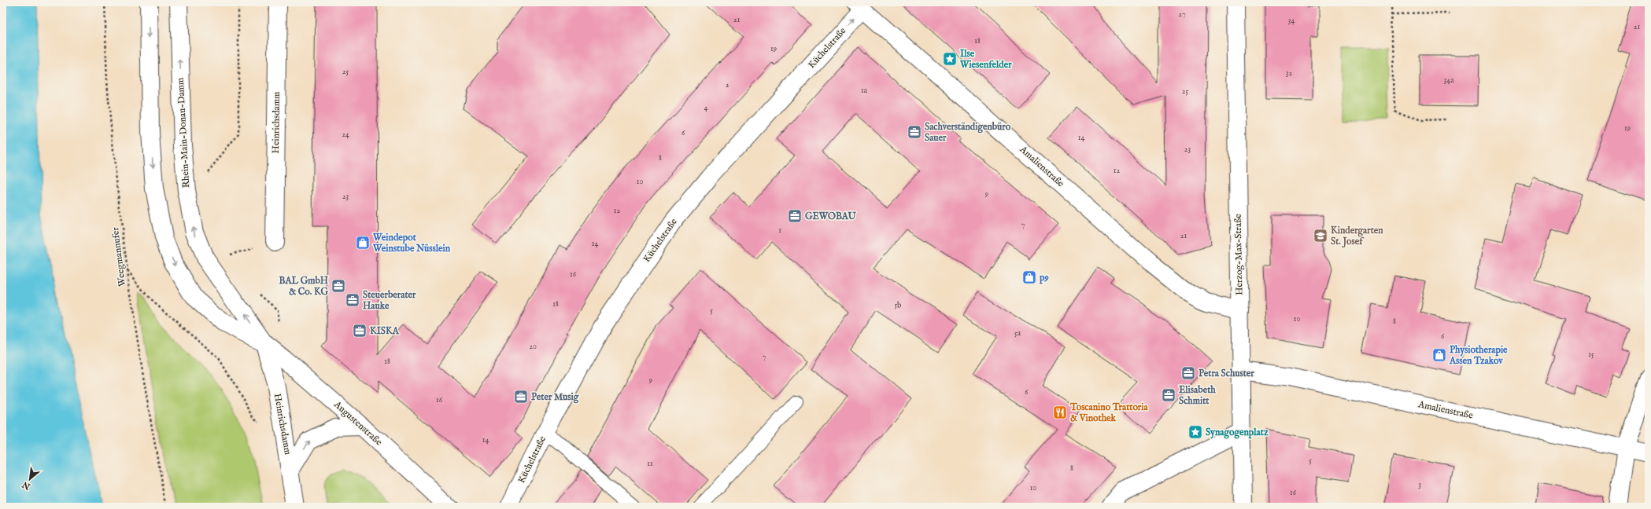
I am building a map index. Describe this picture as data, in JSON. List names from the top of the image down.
{
  "streets": {
    "street": [
      "Küchelstraße",
      "Heinrichsdamm",
      "Rhein-Main-Donau-Damm",
      "Amalienstraße",
      "Herzog-Max-Straße",
      "Augustenstraße"
    ],
    "path": ["Weegmannufer"]
  },
  "crossings": [
    ["Küchelstraße", "Amalienstraße"],
    ["Heinrichsdamm", "Rhein-Main-Donau-Damm"],
    ["Heinrichsdamm", "Augustenstraße"],
    ["Rhein-Main-Donau-Damm", "Augustenstraße"],
    ["Amalienstraße", "Herzog-Max-Straße"]
  ],
  "one_way": ["Küchelstraße"],
  "places": {
    "place": ["Ilse Wiesenfelder", "Synagogenplatz"],
    "office": [
      "Sachverständigenbüro Sauer",
      "GEWOBAU",
      "BAL GmbH & Co. KG",
      "Steuerberater Hauke",
      "KISKA",
      "Petra Schuster",
      "Elisabeth Schmitt",
      "Peter Musig"
    ],
    "school or university": ["Kindergarten St. Josef"],
    "shop": ["Weindepot Weinstube Nüsslein", "p9", "Physiotherapie Assen Tzakov"],
    "restaurant": ["Toscanino Trattoria & Vinothek"]
  },
  "house_numbers": [
    "27",
    "21",
    "34",
    "21",
    "18",
    "19",
    "25",
    "32",
    "34a",
    "2",
    "1a",
    "25",
    "4",
    "19",
    "6",
    "24",
    "14",
    "23",
    "8",
    "12",
    "10",
    "9",
    "23",
    "12",
    "7",
    "1",
    "21",
    "14",
    "16",
    "18",
    "5b",
    "5",
    "10",
    "8",
    "5a",
    "6",
    "20",
    "15",
    "7",
    "18",
    "9",
    "6",
    "16",
    "14",
    "5",
    "11",
    "8",
    "3",
    "10",
    "16"
  ],
  "north": "bottom left"
}
